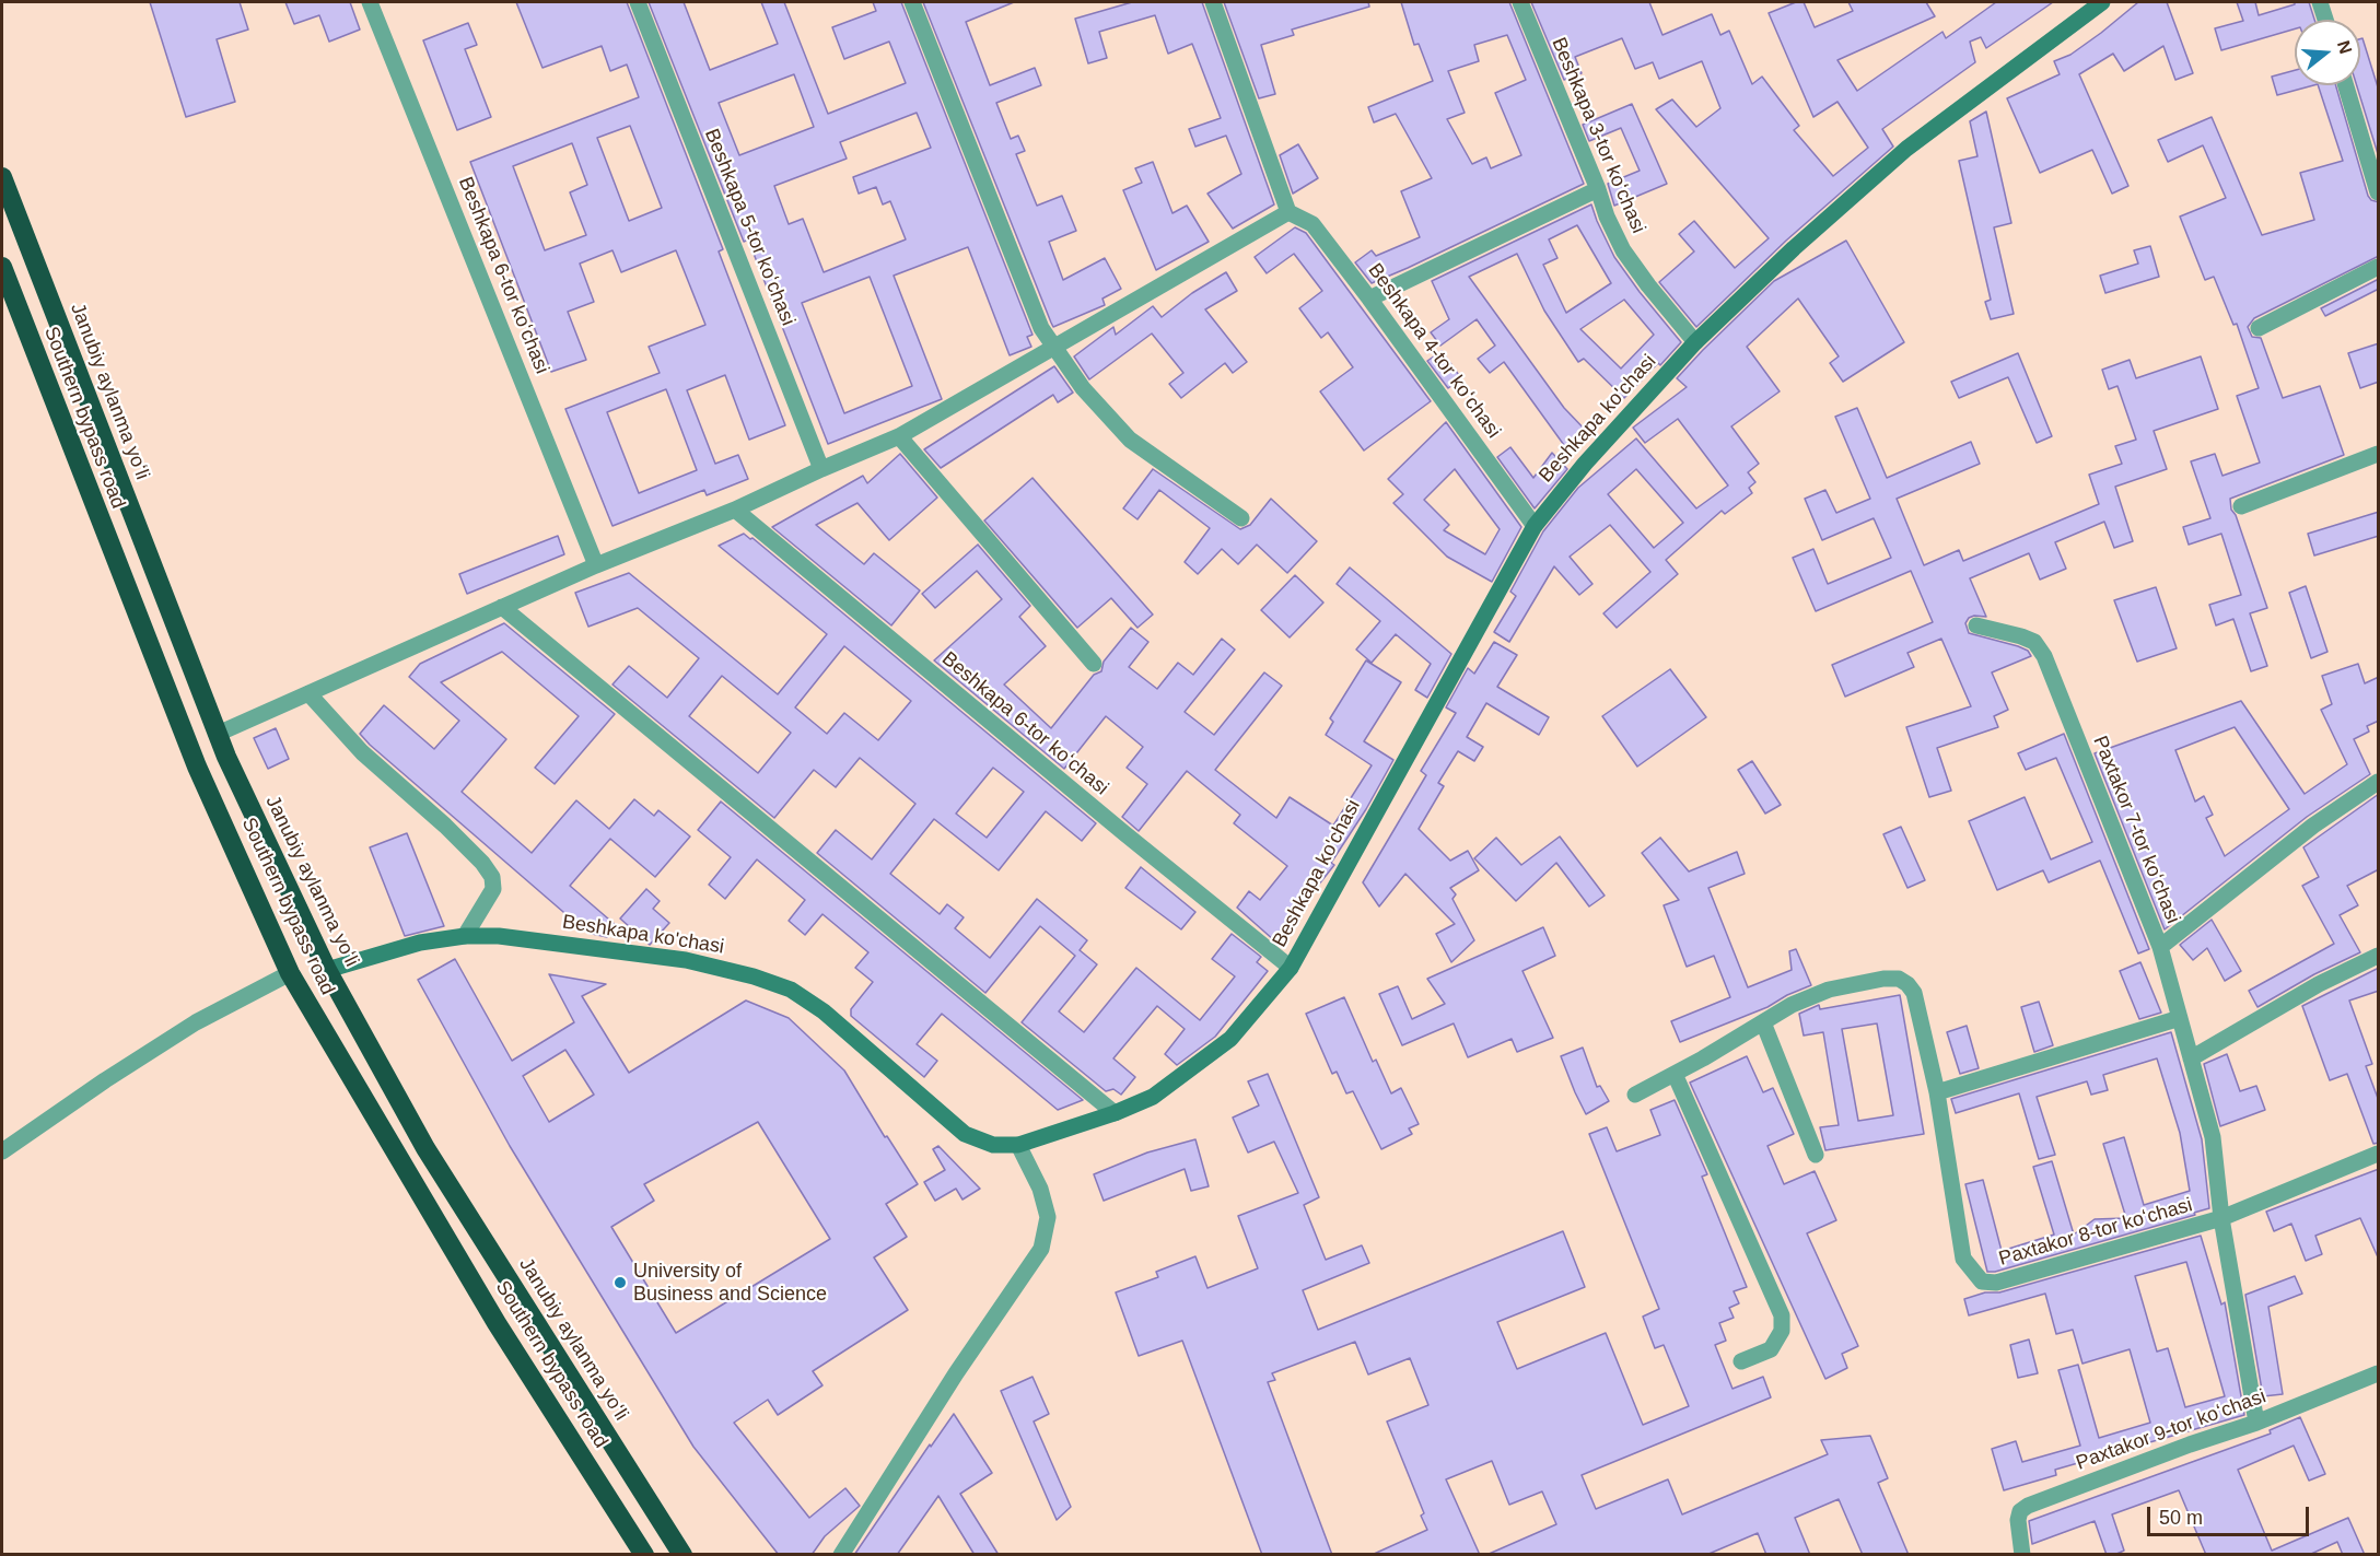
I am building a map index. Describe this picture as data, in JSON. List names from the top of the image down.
{
  "streets": {
    "highway": ["Janubiy aylanma yoʻli", "Southern bypass road"],
    "street": [
      "Beshkapa 3-tor koʻchasi",
      "Beshkapa 5-tor koʻchasi",
      "Beshkapa 6-tor koʻchasi",
      "Beshkapa 4-tor koʻchasi",
      "Beshkapa ko'chasi",
      "Paxtakor 7-tor koʻchasi",
      "Paxtakor 8-tor koʻchasi",
      "Paxtakor 9-tor koʻchasi"
    ]
  },
  "crossings": [
    ["Beshkapa 3-tor koʻchasi", "Beshkapa ko'chasi"],
    ["Beshkapa 6-tor koʻchasi", "Beshkapa ko'chasi"],
    ["Beshkapa 4-tor koʻchasi", "Beshkapa ko'chasi"],
    ["Janubiy aylanma yoʻli", "Beshkapa ko'chasi"],
    ["Paxtakor 7-tor koʻchasi", "Paxtakor 8-tor koʻchasi"]
  ],
  "places": ["University of Business and Science"],
  "scale_bar": "50 m",
  "north": "right"
}
